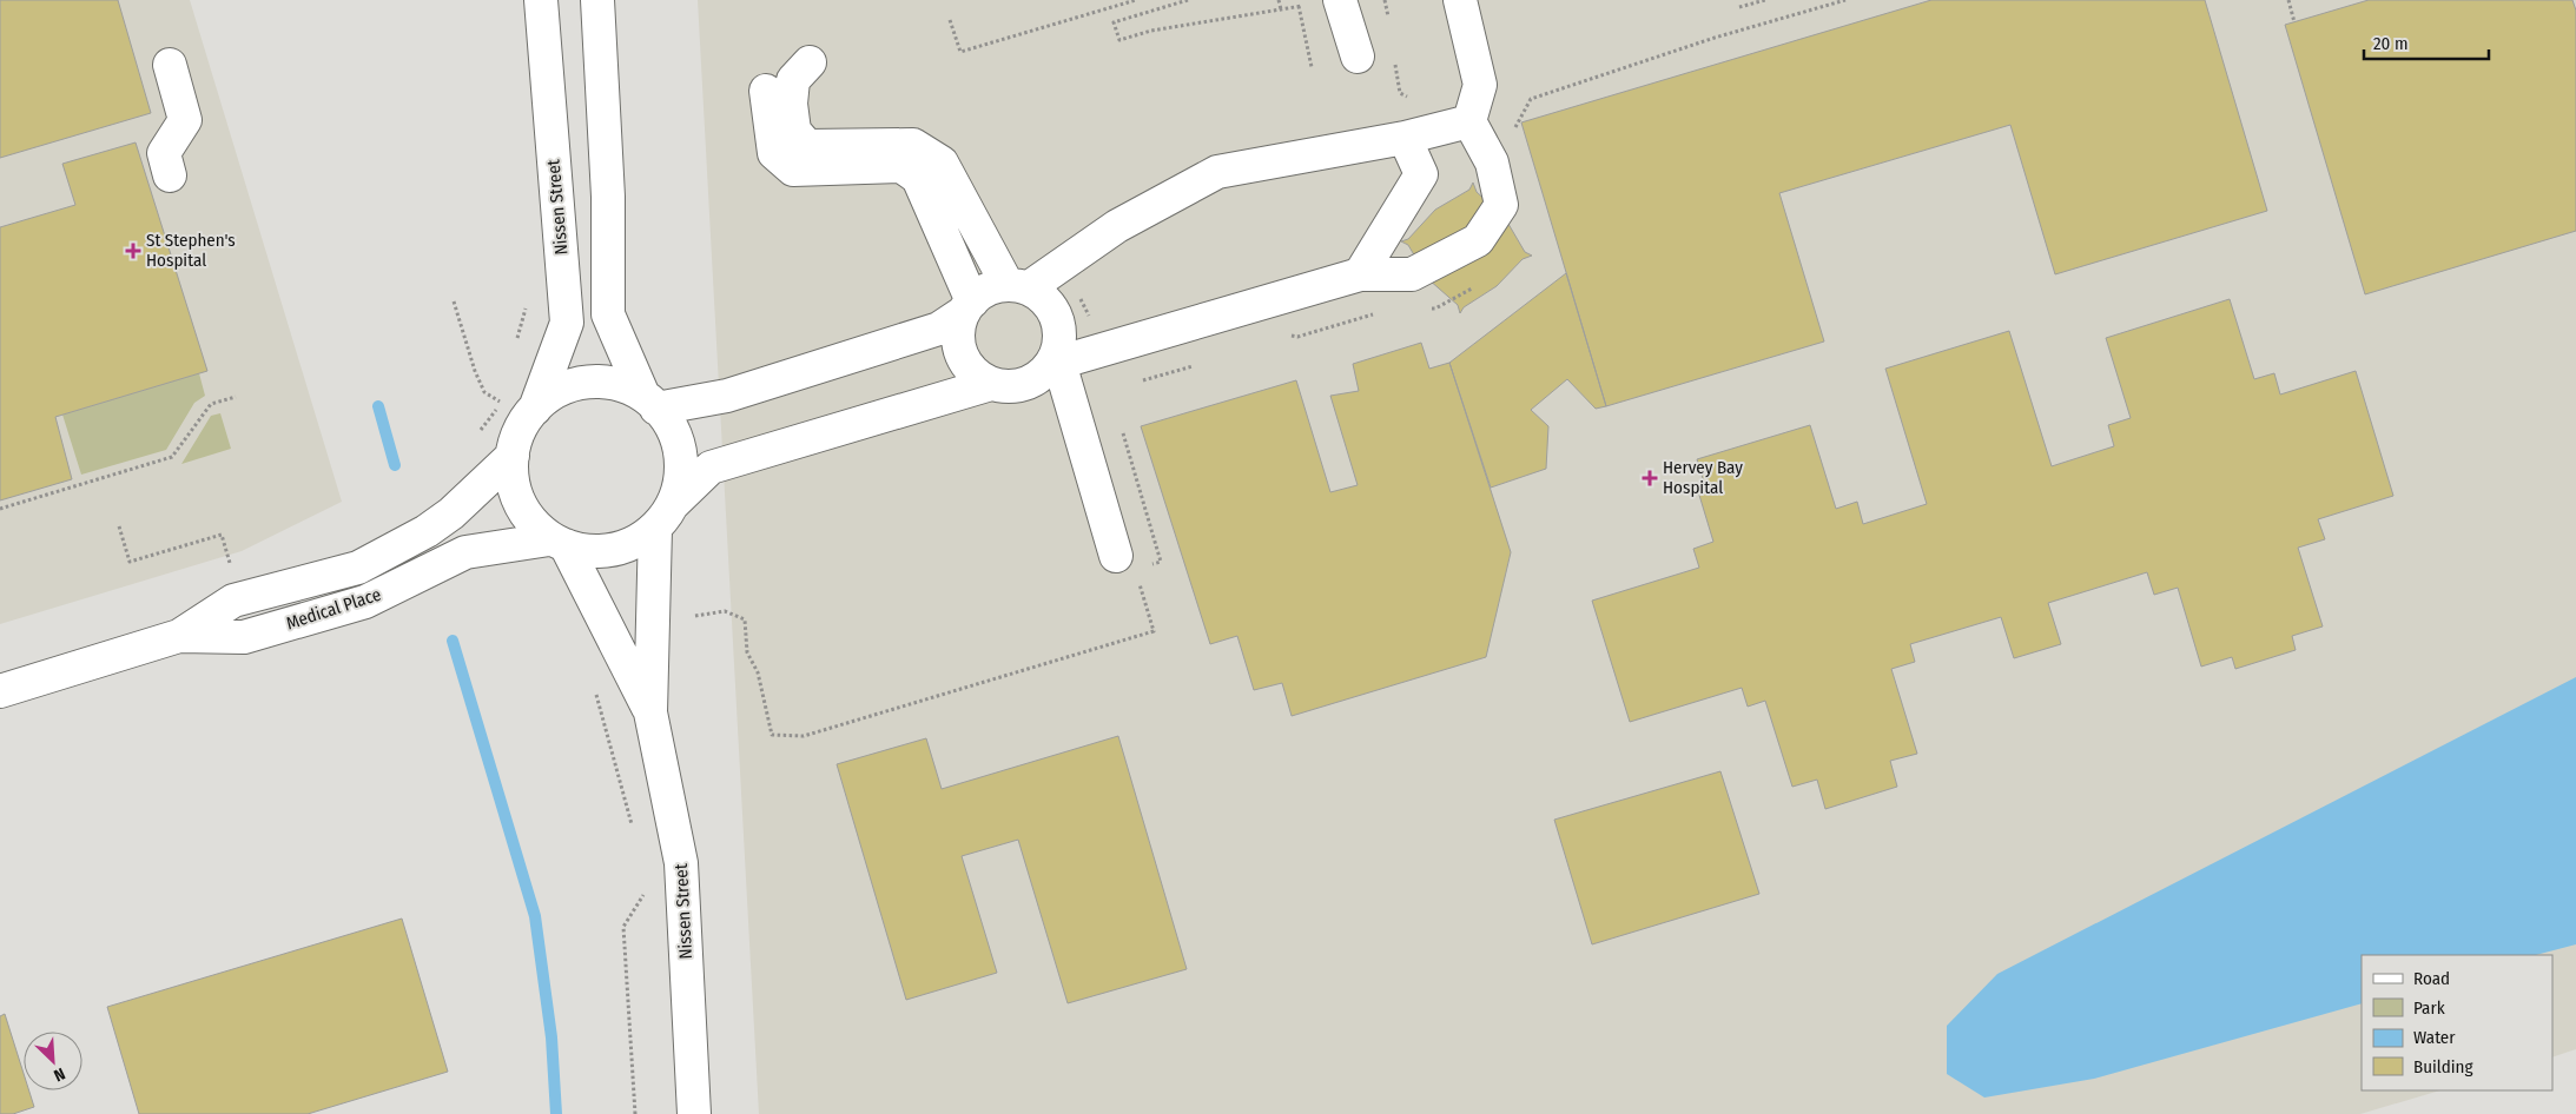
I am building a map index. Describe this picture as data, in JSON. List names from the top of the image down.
{
  "streets": {
    "street": ["Nissen Street", "Medical Place"]
  },
  "crossings": [
    ["Nissen Street", "Medical Place"]
  ],
  "places": {
    "health": ["St Stephen's Hospital", "Hervey Bay Hospital"]
  },
  "legend": [
    "Road",
    "Park",
    "Water",
    "Building"
  ],
  "scale_bar": "20 m",
  "north": "bottom right"
}
